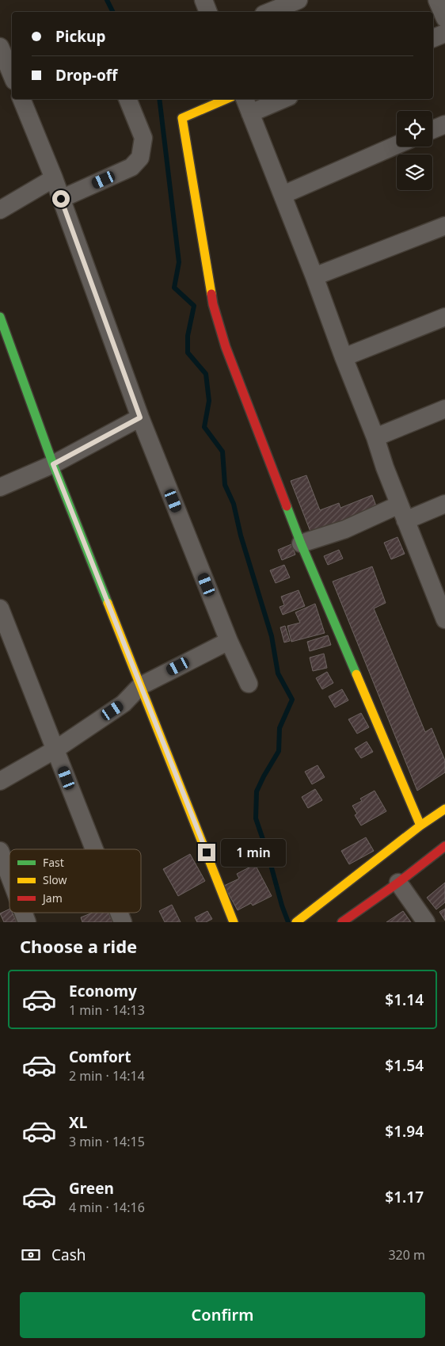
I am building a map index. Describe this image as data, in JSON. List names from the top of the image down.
{
  "legend": ["Fast", "Slow", "Jam"],
  "page": {
    "banner": ["Pickup", "Drop-off"],
    "bubble": "1 min",
    "heading": "Choose a ride",
    "list": [
      {
        "name": "Economy",
        "note": "1 min · 14:13",
        "value": "$1.14"
      },
      {
        "name": "Comfort",
        "note": "2 min · 14:14",
        "value": "$1.54"
      },
      {
        "name": "XL",
        "note": "3 min · 14:15",
        "value": "$1.94"
      },
      {
        "name": "Green",
        "note": "4 min · 14:16",
        "value": "$1.17"
      }
    ],
    "pay": ["Cash", "320 m"],
    "buttons": "Confirm"
  }
}
